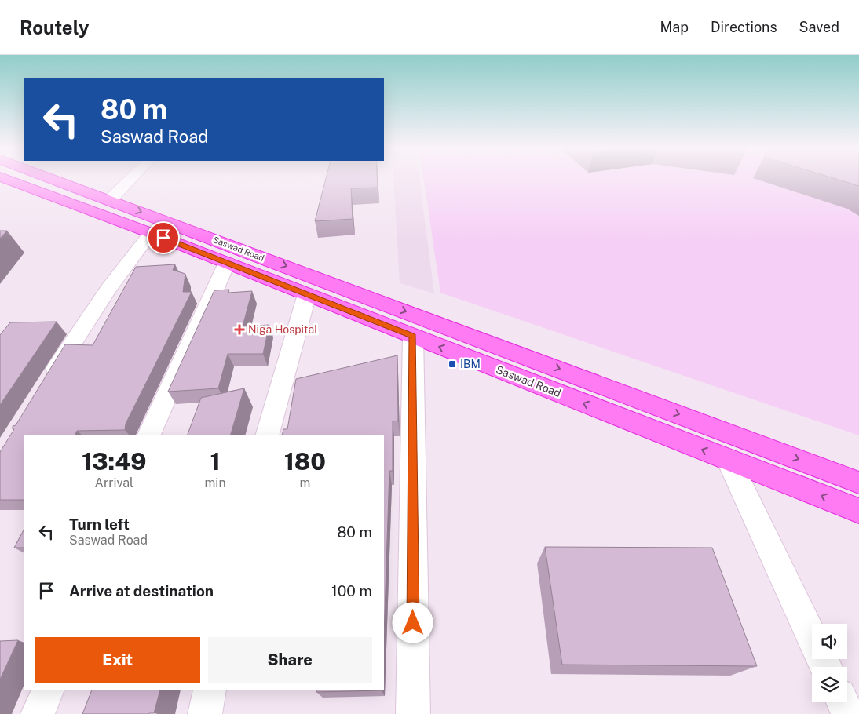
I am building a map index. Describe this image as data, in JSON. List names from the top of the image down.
{
  "streets": {
    "highway": ["Saswad Road"]
  },
  "places": {
    "health": ["Niga Hospital"],
    "transit": ["IBM"]
  },
  "page": {
    "header": "Routely",
    "nav": ["Map", "Directions", "Saved"],
    "turn": ["80 m", "Saswad Road"],
    "eta": [
      "13:49",
      "Arrival",
      "1",
      "min",
      "180",
      "m"
    ],
    "list": [
      {
        "name": "Turn left",
        "note": "Saswad Road",
        "value": "80 m"
      },
      {
        "name": "Arrive at destination",
        "value": "100 m"
      }
    ],
    "buttons": ["Exit", "Share"]
  }
}
